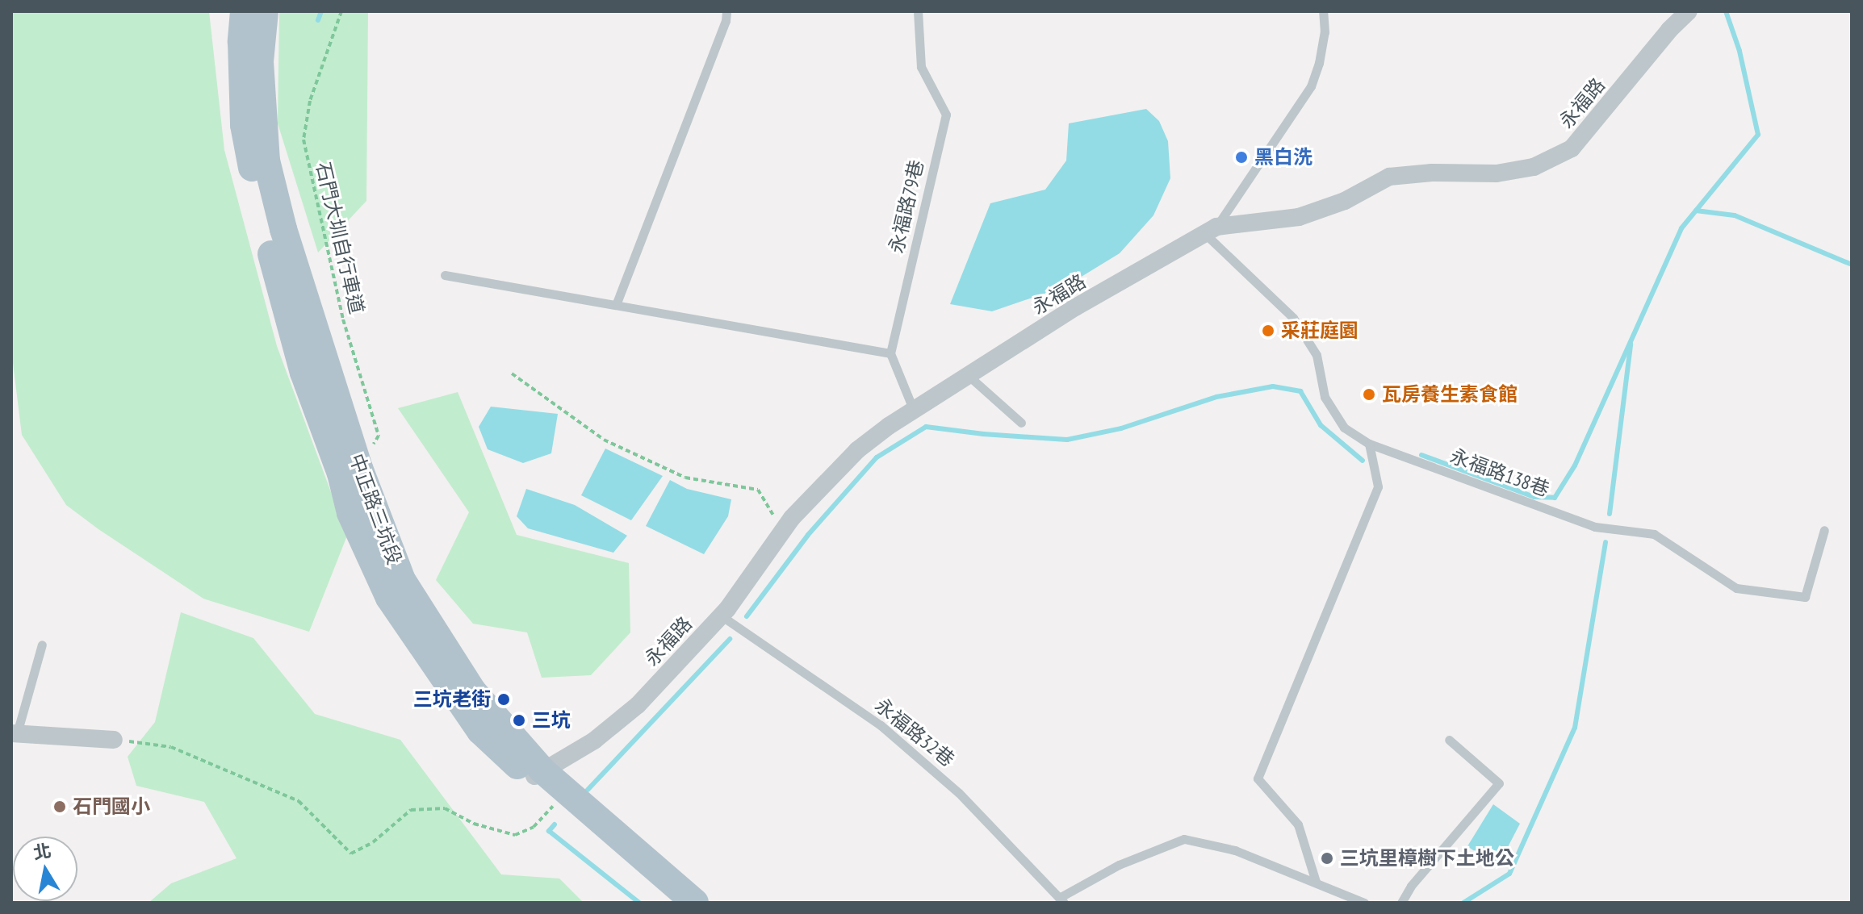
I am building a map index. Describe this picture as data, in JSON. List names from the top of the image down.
{
  "streets": {
    "main road": ["中正路三坑段"],
    "street": ["永福路"],
    "lane": ["永福路79巷", "永福路138巷", "永福路32巷"],
    "path": ["石門大圳自行車道"]
  },
  "crossings": [
    ["永福路", "永福路138巷"],
    ["永福路", "中正路三坑段"],
    ["永福路", "永福路32巷"],
    ["石門大圳自行車道", "中正路三坑段"]
  ],
  "places": [
    "黑白洗",
    "采莊庭園",
    "瓦房養生素食館",
    "三坑老街",
    "三坑",
    "石門國小",
    "三坑里樟樹下土地公"
  ],
  "north": "top"
}
